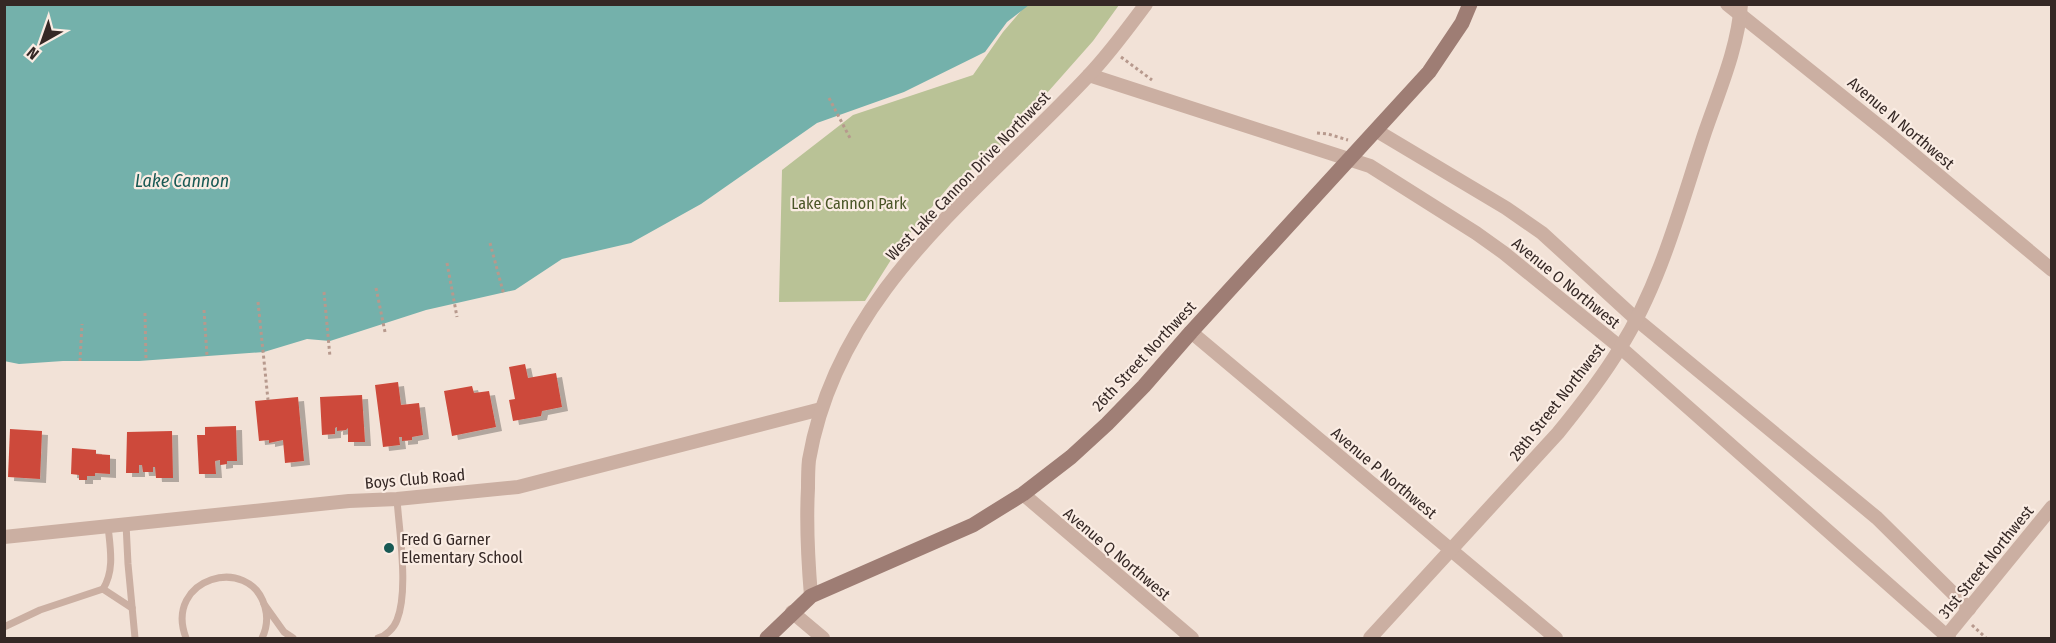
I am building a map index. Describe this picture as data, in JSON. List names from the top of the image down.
{
  "streets": {
    "street": [
      "Avenue N Northwest",
      "West Lake Cannon Drive Northwest",
      "Avenue O Northwest",
      "26th Street Northwest",
      "28th Street Northwest",
      "Avenue P Northwest",
      "Boys Club Road",
      "Avenue Q Northwest",
      "31st Street Northwest"
    ]
  },
  "crossings": [
    ["Avenue N Northwest", "28th Street Northwest"],
    ["West Lake Cannon Drive Northwest", "Avenue O Northwest"],
    ["West Lake Cannon Drive Northwest", "26th Street Northwest"],
    ["West Lake Cannon Drive Northwest", "Boys Club Road"],
    ["Avenue O Northwest", "26th Street Northwest"],
    ["Avenue O Northwest", "28th Street Northwest"],
    ["Avenue O Northwest", "31st Street Northwest"],
    ["26th Street Northwest", "Avenue P Northwest"],
    ["26th Street Northwest", "Avenue Q Northwest"],
    ["28th Street Northwest", "Avenue P Northwest"]
  ],
  "water": ["Lake Cannon"],
  "parks": ["Lake Cannon Park"],
  "places": ["Fred G Garner Elementary School"],
  "north": "bottom left"
}
